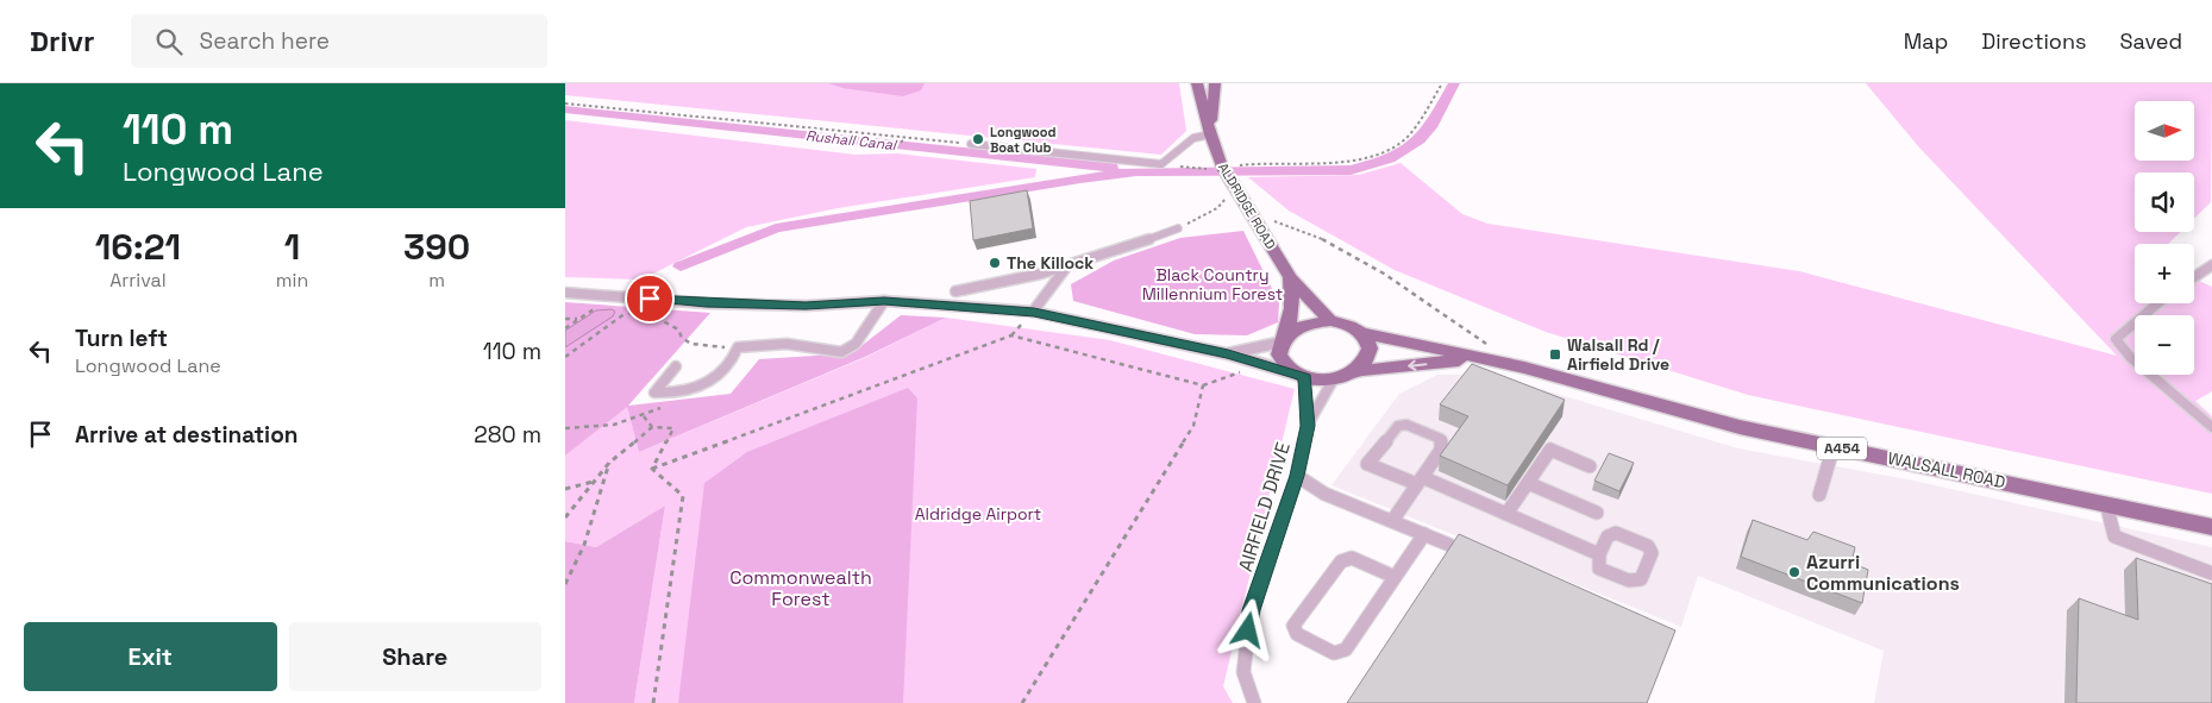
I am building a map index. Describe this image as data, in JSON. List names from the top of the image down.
{
  "streets": {
    "main road": ["ALDRIDGE ROAD", "A454", "WALSALL ROAD"],
    "lane": ["AIRFIELD DRIVE"]
  },
  "crossings": [
    ["ALDRIDGE ROAD", "WALSALL ROAD"],
    ["ALDRIDGE ROAD", "AIRFIELD DRIVE"],
    ["WALSALL ROAD", "AIRFIELD DRIVE"]
  ],
  "water": ["Rushall Canal"],
  "parks": ["Black Country Millennium Forest", "Aldridge Airport", "Commonwealth Forest"],
  "places": {
    "other": ["Longwood Boat Club", "The Killock", "Azurri Communications"],
    "transit": ["Walsall Rd / Airfield Drive"]
  },
  "north": "right",
  "page": {
    "header": "Drivr",
    "search": "Search here",
    "nav": ["Map", "Directions", "Saved"],
    "turn": ["110 m", "Longwood Lane"],
    "map_buttons": ["+", "−"],
    "eta": [
      "16:21",
      "Arrival",
      "1",
      "min",
      "390",
      "m"
    ],
    "list": [
      {
        "name": "Turn left",
        "note": "Longwood Lane",
        "value": "110 m"
      },
      {
        "name": "Arrive at destination",
        "value": "280 m"
      }
    ],
    "buttons": ["Exit", "Share"]
  }
}
